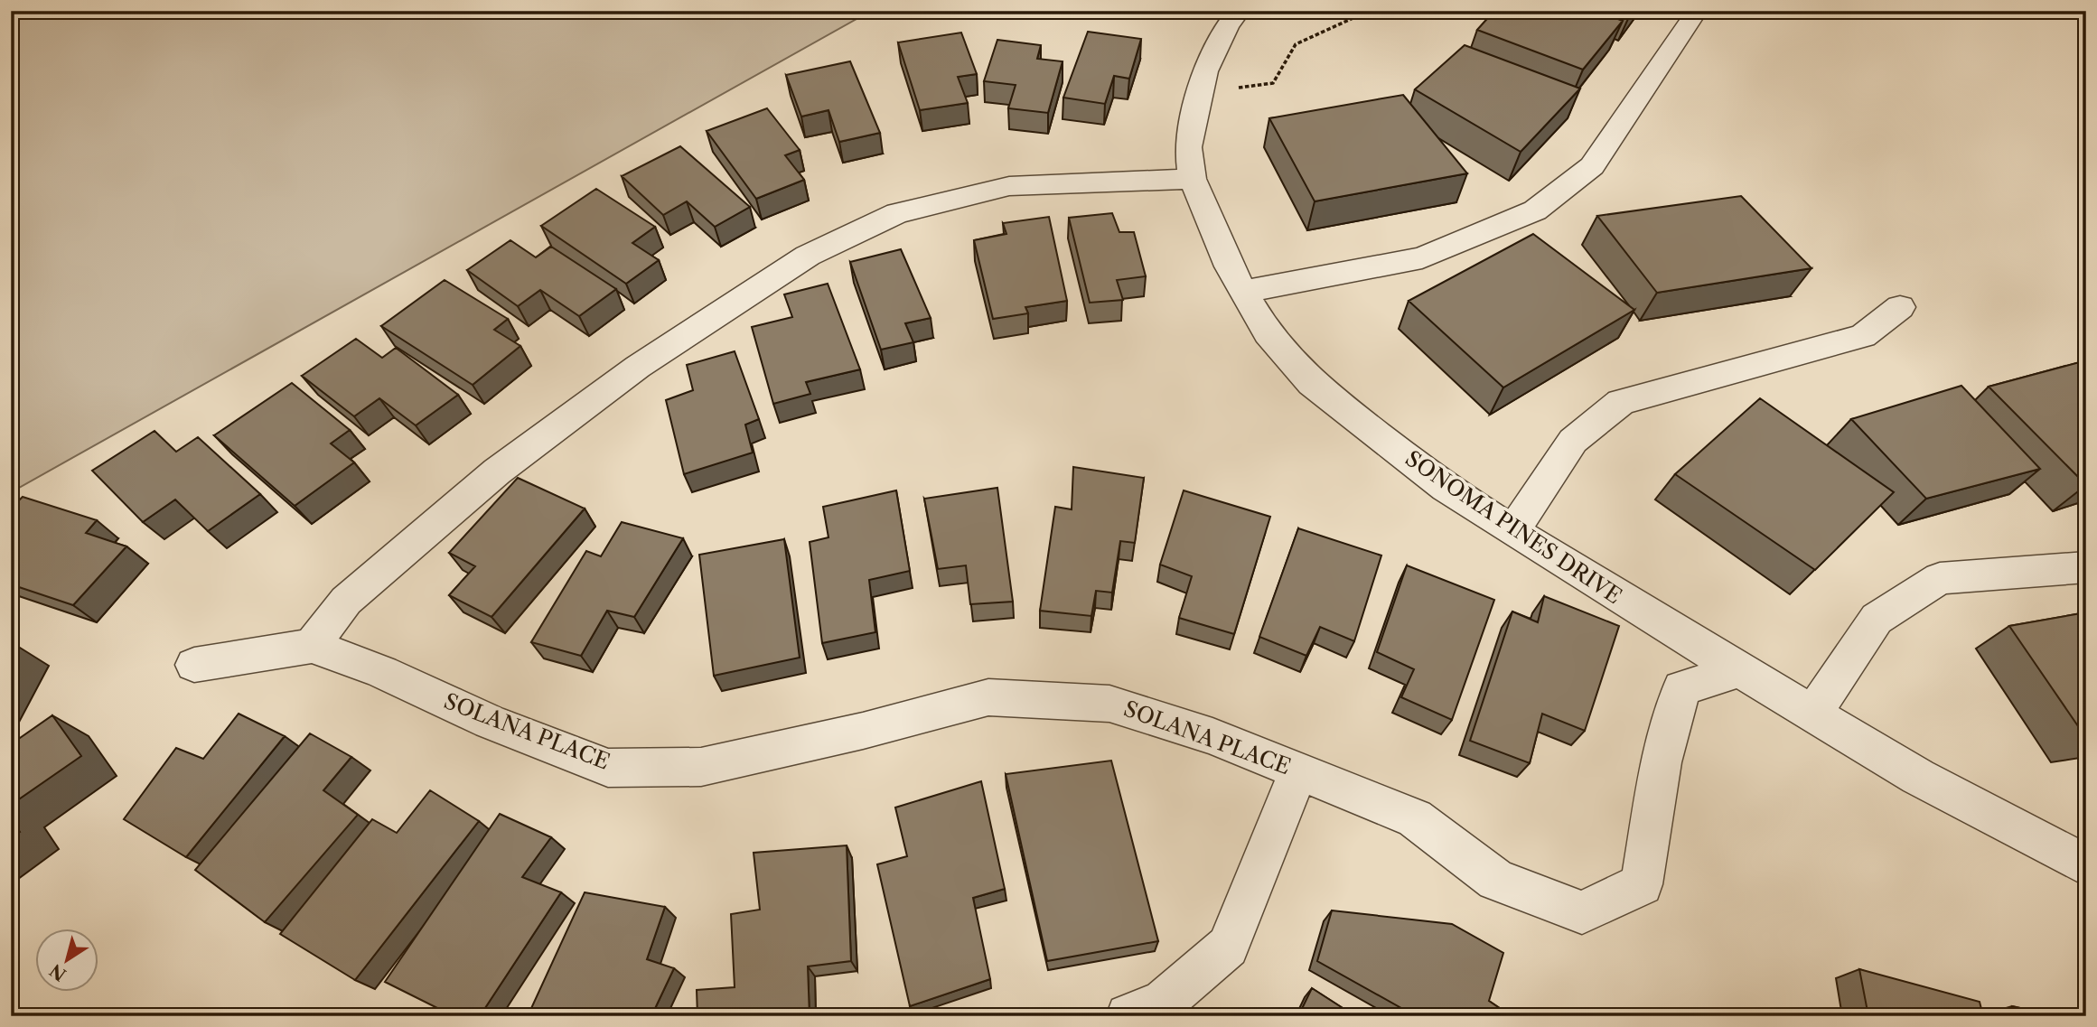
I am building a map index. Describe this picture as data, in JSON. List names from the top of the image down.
{
  "streets": {
    "street": ["SONOMA PINES DRIVE", "SOLANA PLACE"]
  },
  "crossings": [
    ["SONOMA PINES DRIVE", "SOLANA PLACE"]
  ],
  "north": "bottom left"
}
